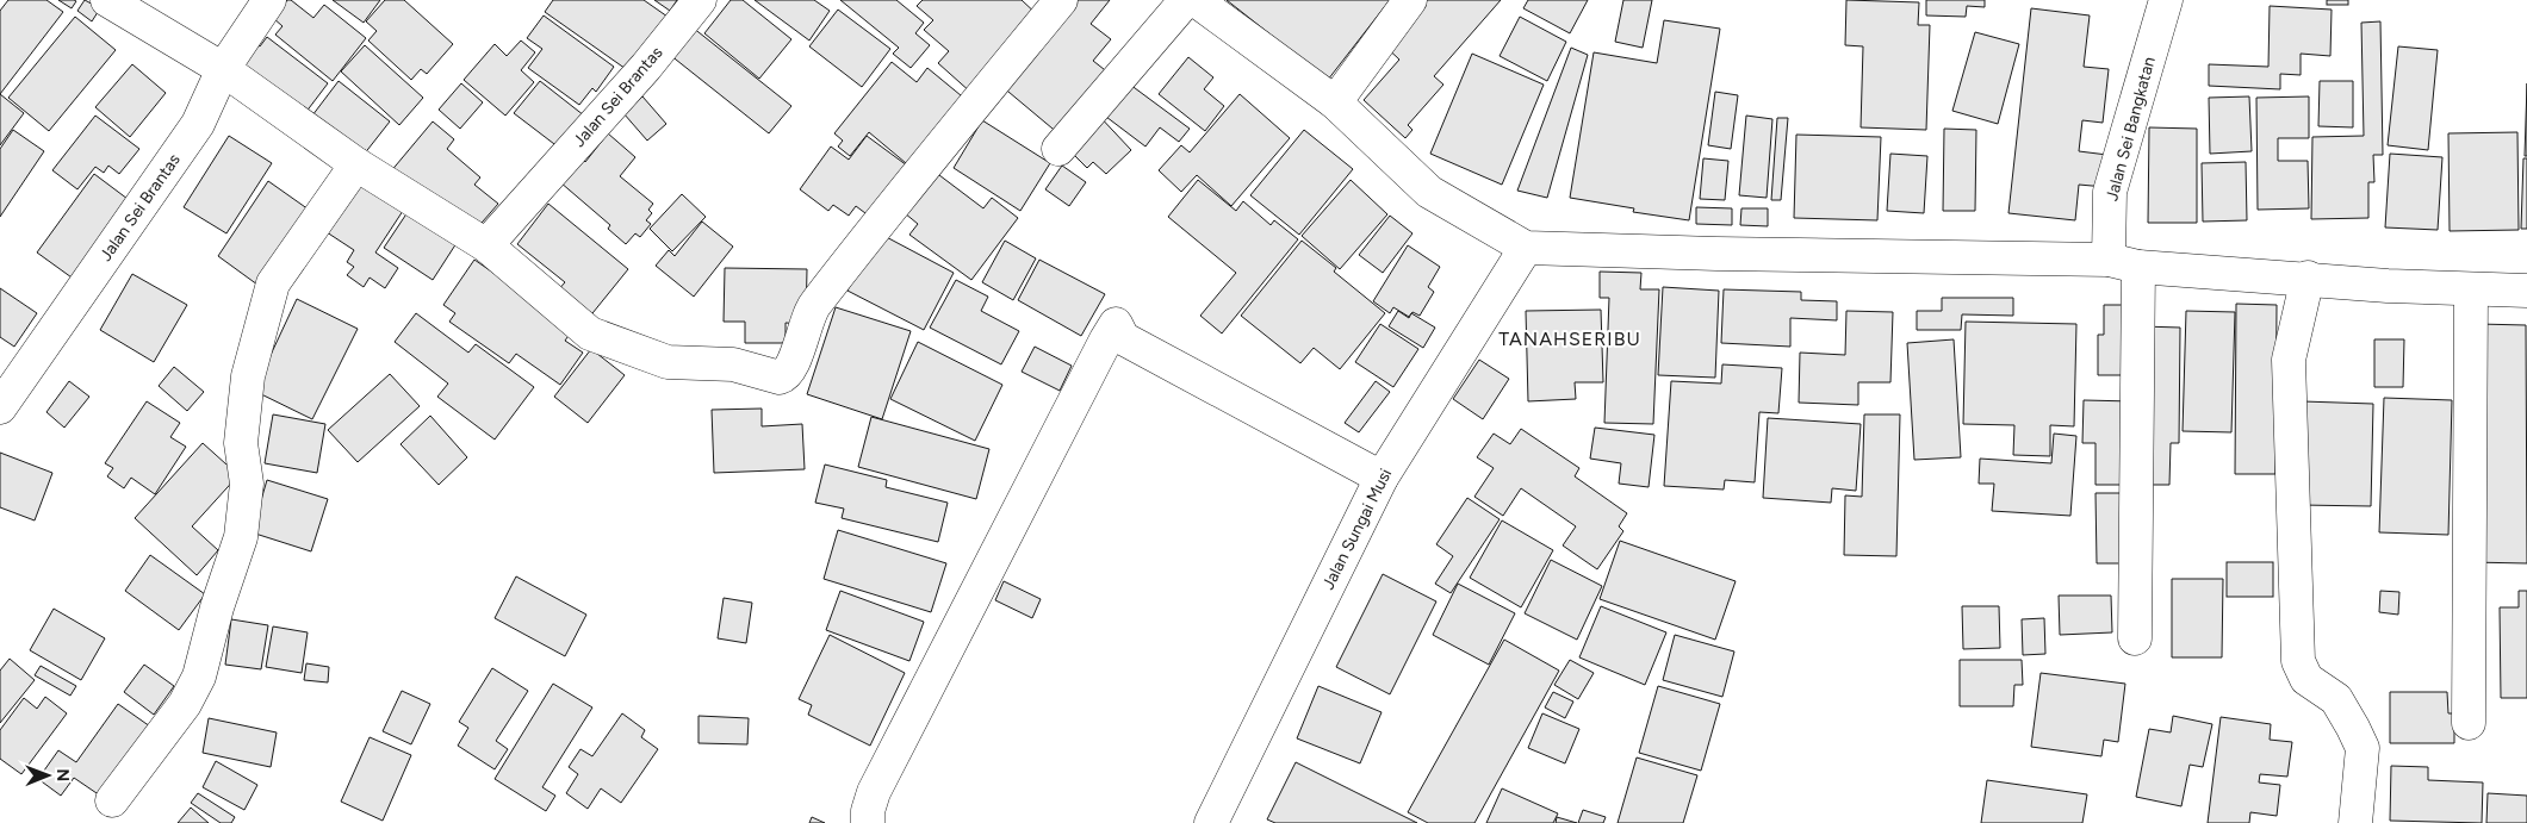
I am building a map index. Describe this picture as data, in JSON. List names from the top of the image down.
{
  "streets": {
    "street": ["Jalan Sei Brantas", "Jalan Sei Bangkatan", "Jalan Sungai Musi"]
  },
  "districts": ["TANAHSERIBU"],
  "north": "right"
}
